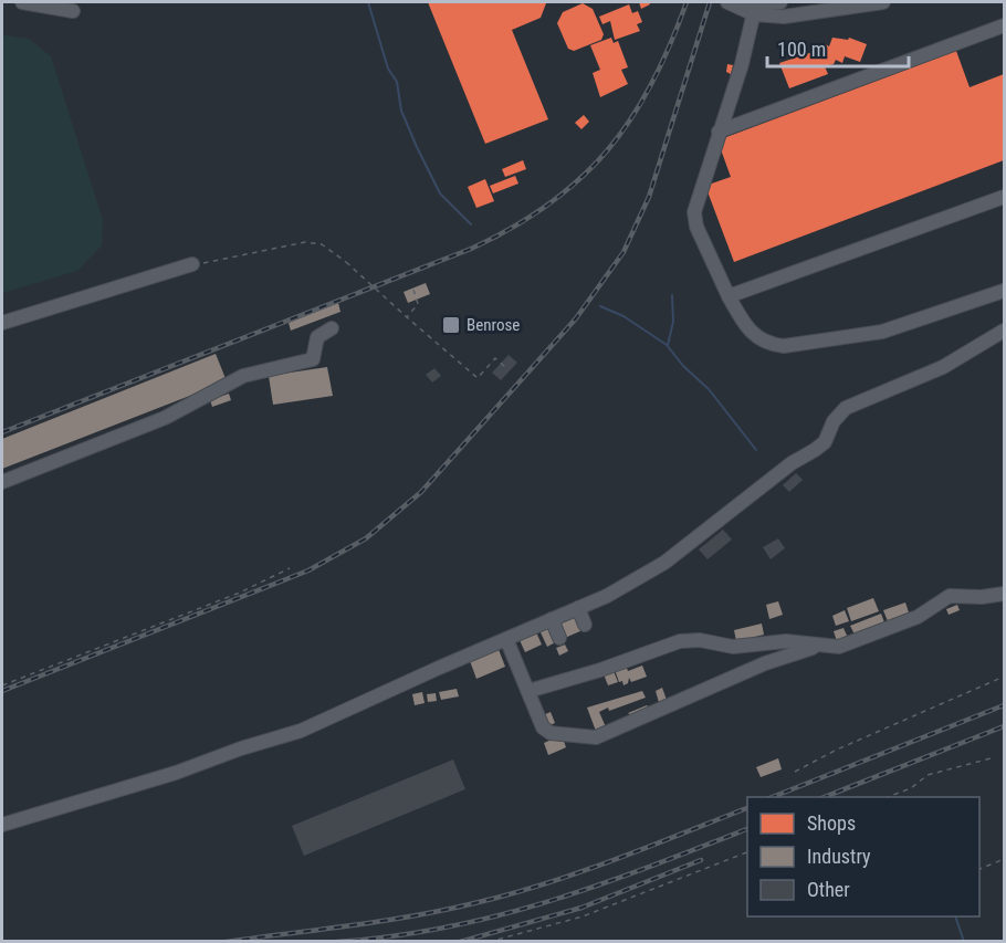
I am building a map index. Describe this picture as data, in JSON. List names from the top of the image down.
{
  "places": {
    "transit": ["Benrose"]
  },
  "legend": ["Shops", "Industry", "Other"],
  "scale_bar": "100 m"
}
